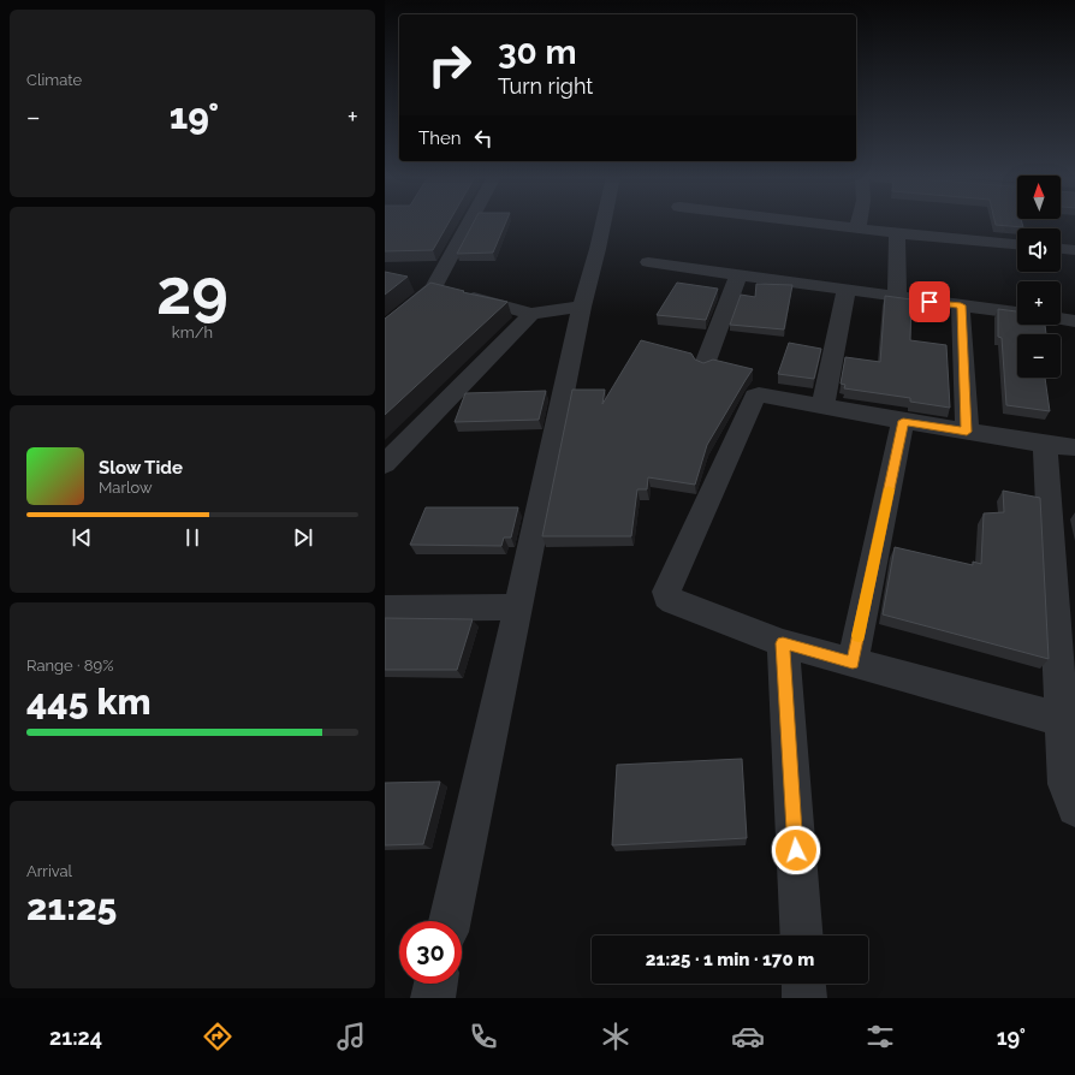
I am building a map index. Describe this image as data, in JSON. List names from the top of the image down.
{
  "north": "top",
  "page": {
    "tile": [
      "Climate",
      ["29", "km/h"],
      ["Range · 89%", "445 km"],
      ["Arrival", "21:25"]
    ],
    "turn": ["30 m", "Turn right"],
    "heat": ["−", "19°", "+"],
    "then": "Then",
    "map_buttons": ["+", "−"],
    "song": ["Slow Tide", "Marlow"],
    "limit": "30",
    "trip": "21:25 · 1 min · 170 m",
    "tabs": ["21:24", "19°"]
  }
}
